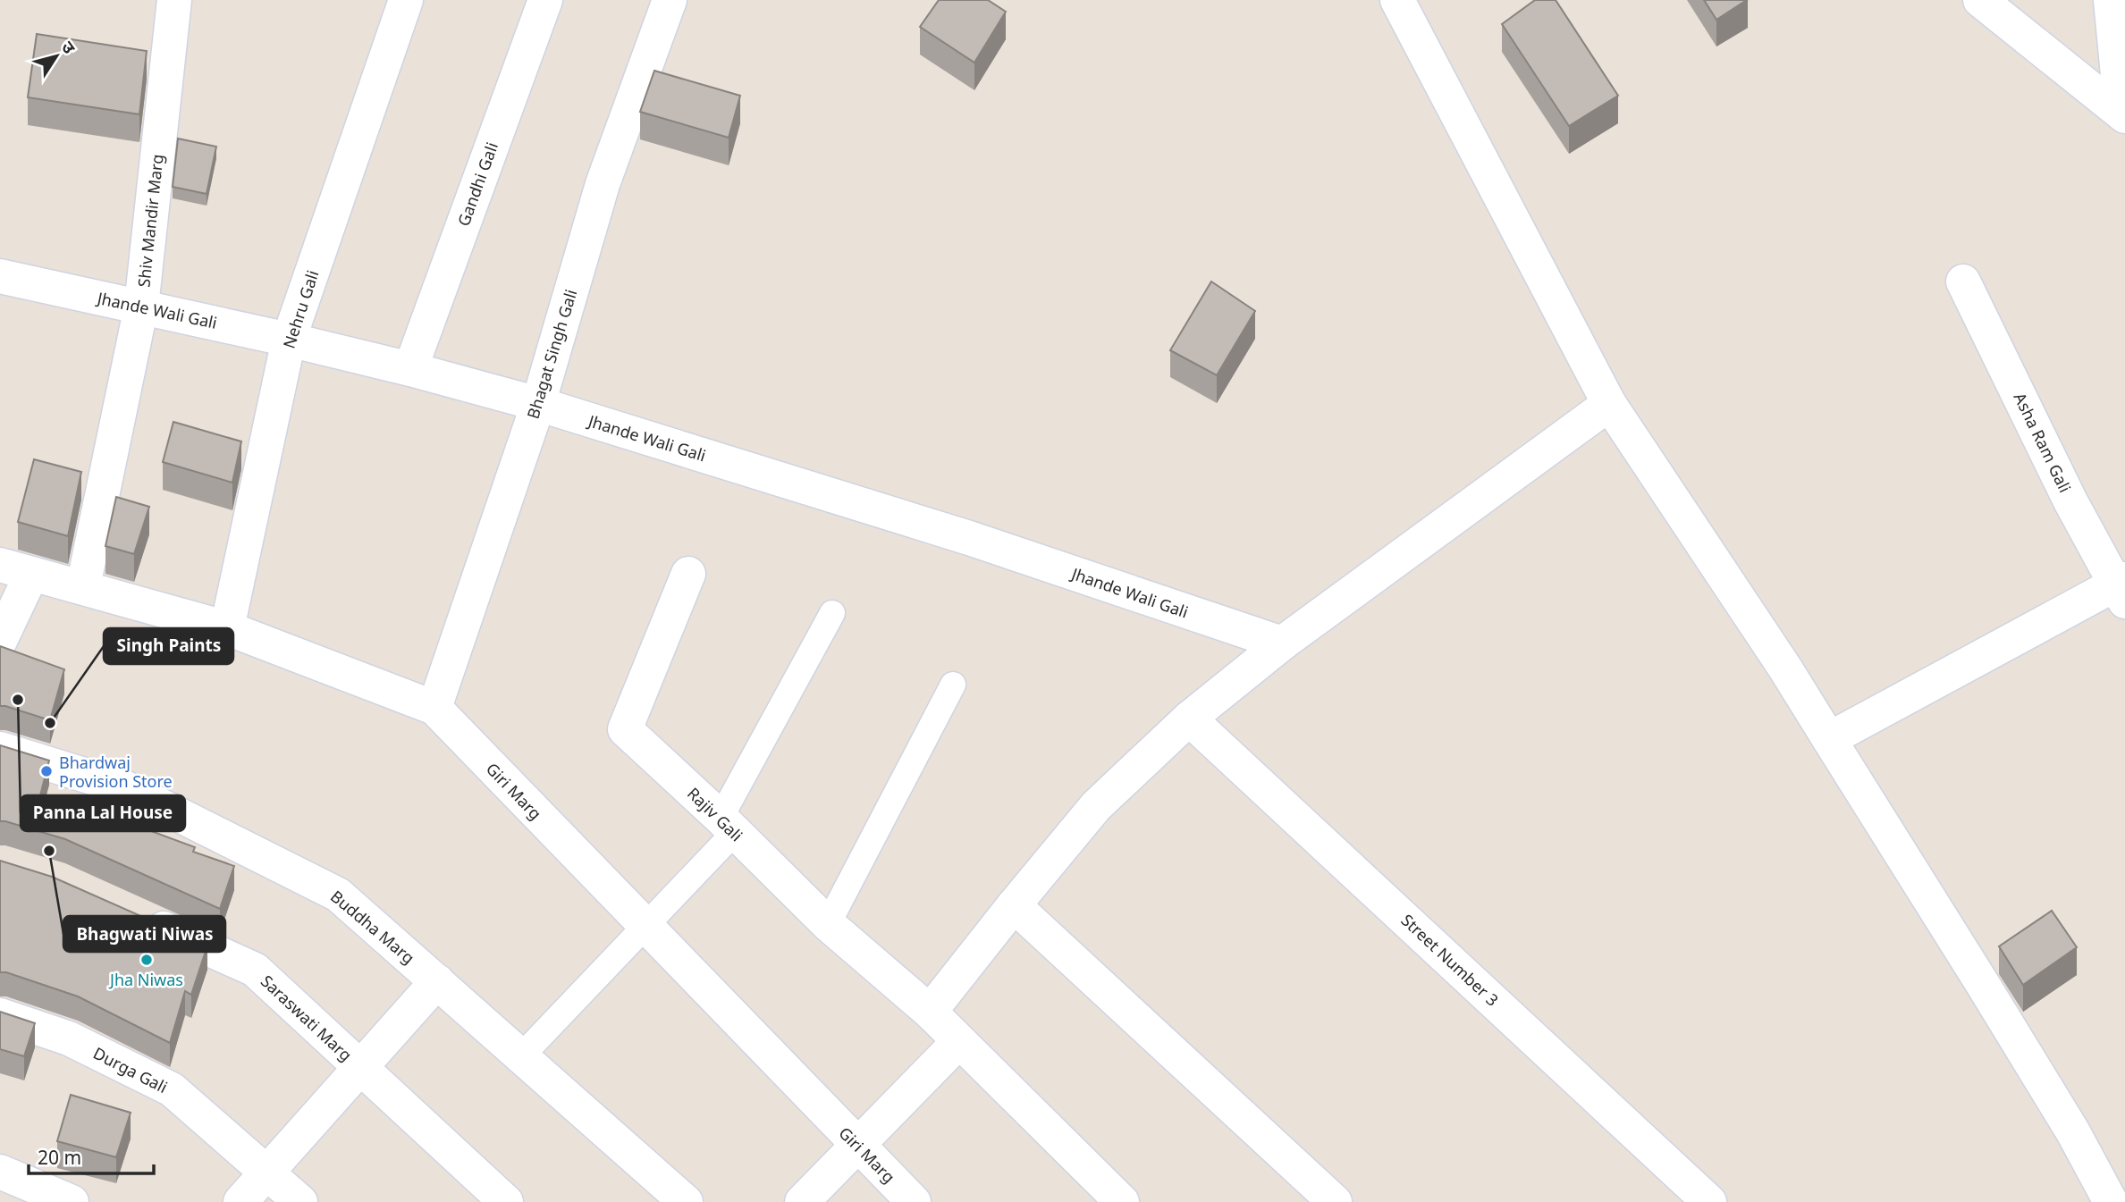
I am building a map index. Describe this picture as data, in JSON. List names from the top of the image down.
{
  "streets": {
    "street": [
      "Gandhi Gali",
      "Shiv Mandir Marg",
      "Nehru Gali",
      "Jhande Wali Gali",
      "Bhagat Singh Gali",
      "Asha Ram Gali",
      "Giri Marg",
      "Rajiv Gali",
      "Buddha Marg",
      "Street Number 3",
      "Saraswati Marg",
      "Durga Gali"
    ]
  },
  "crossings": [
    ["Gandhi Gali", "Jhande Wali Gali"],
    ["Shiv Mandir Marg", "Jhande Wali Gali"],
    ["Shiv Mandir Marg", "Giri Marg"],
    ["Nehru Gali", "Jhande Wali Gali"],
    ["Nehru Gali", "Giri Marg"],
    ["Jhande Wali Gali", "Bhagat Singh Gali"],
    ["Bhagat Singh Gali", "Giri Marg"]
  ],
  "places": [
    "Panna Lal House",
    "Singh Paints",
    "Bhardwaj Provision Store",
    "Bhagwati Niwas",
    "Jha Niwas"
  ],
  "scale_bar": "20 m",
  "north": "top right"
}
